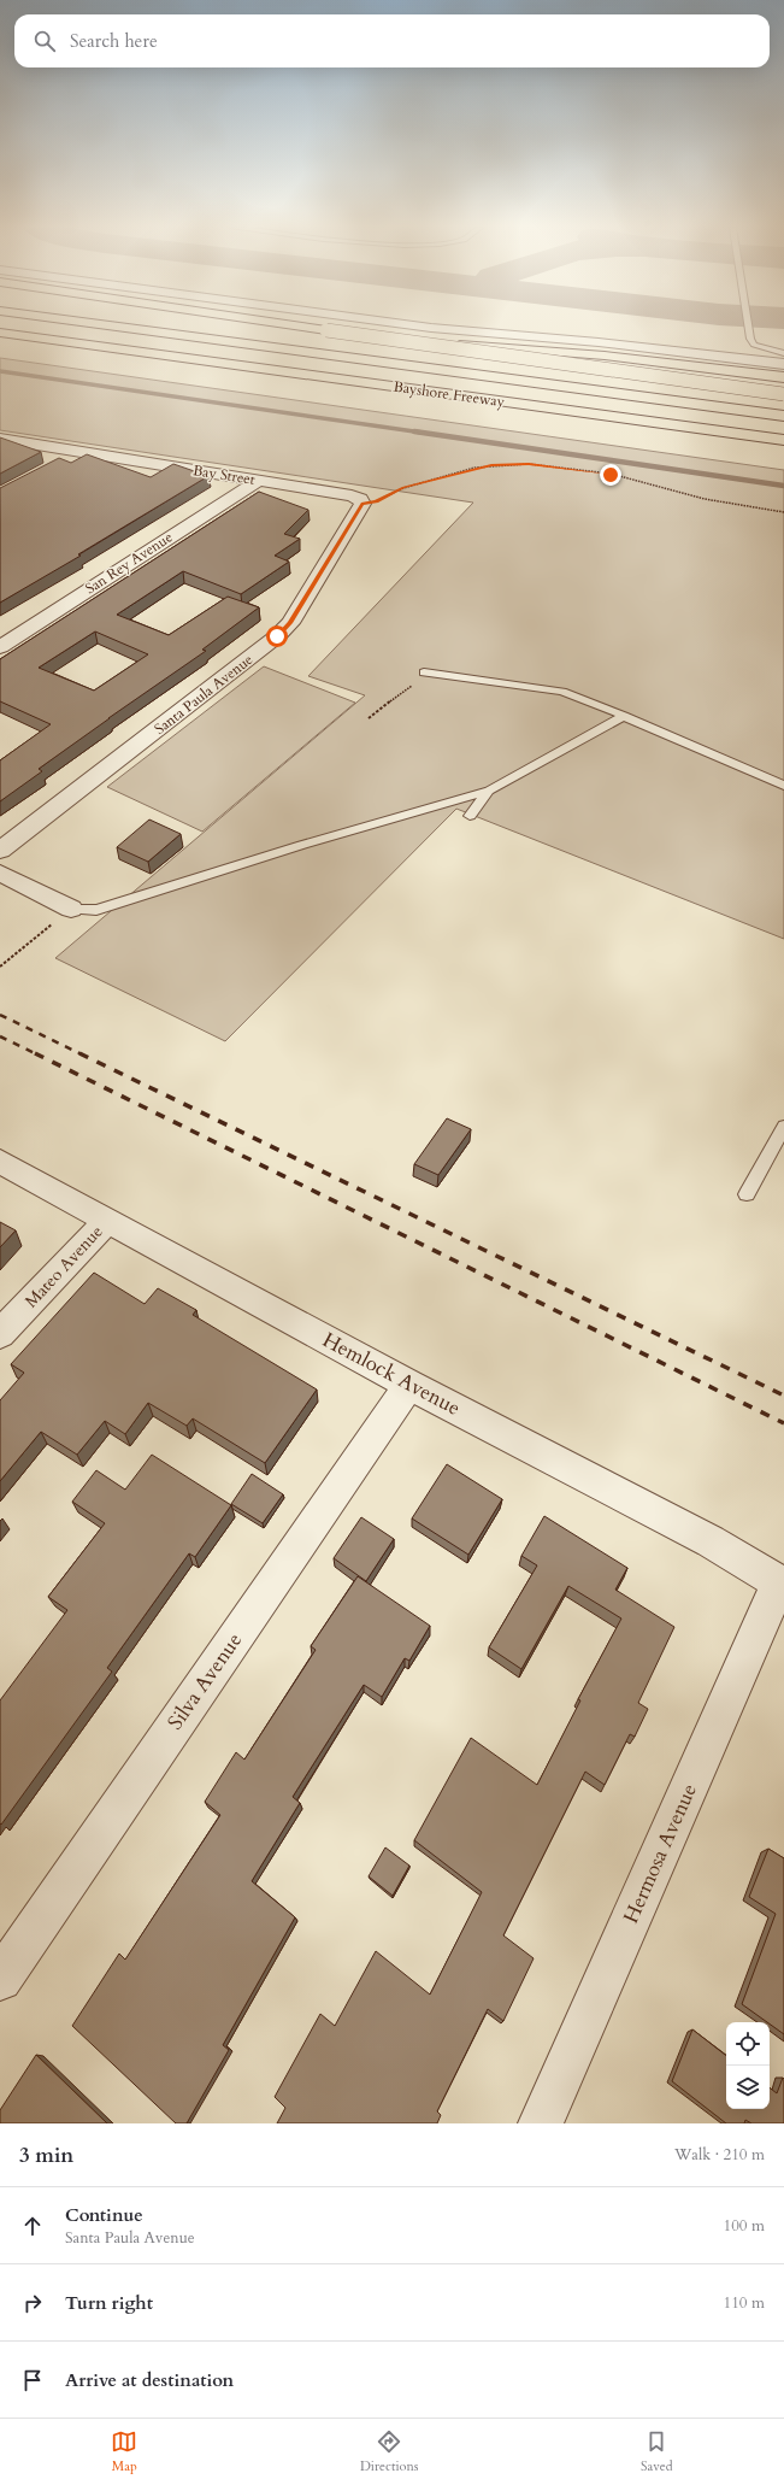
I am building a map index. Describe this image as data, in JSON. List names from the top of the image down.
{
  "streets": {
    "highway": ["Bayshore Freeway"],
    "street": [
      "Bay Street",
      "San Rey Avenue",
      "Santa Paula Avenue",
      "Mateo Avenue",
      "Hemlock Avenue",
      "Silva Avenue",
      "Hermosa Avenue"
    ]
  },
  "crossings": [
    ["Bay Street", "San Rey Avenue"],
    ["Bay Street", "Santa Paula Avenue"],
    ["Mateo Avenue", "Hemlock Avenue"],
    ["Hemlock Avenue", "Silva Avenue"],
    ["Hemlock Avenue", "Hermosa Avenue"]
  ],
  "page": {
    "search": "Search here",
    "heading": ["3 min", "Walk · 210 m"],
    "list": [
      ["Continue", "Santa Paula Avenue", "100 m"],
      ["Turn right", "110 m"],
      "Arrive at destination"
    ],
    "nav": ["Map", "Directions", "Saved"]
  }
}
